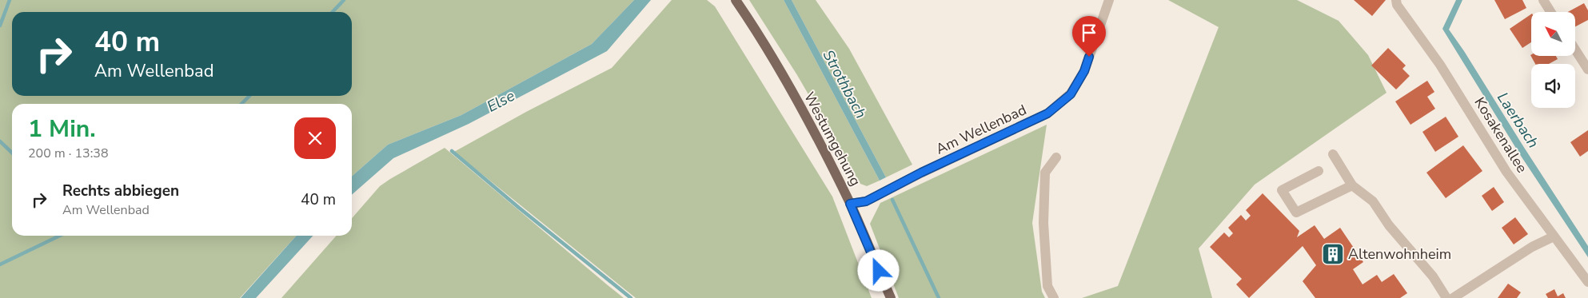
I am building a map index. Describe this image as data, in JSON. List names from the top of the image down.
{
  "streets": {
    "main road": ["Westumgehung"],
    "street": ["Am Wellenbad", "Kosakenallee"]
  },
  "crossings": [
    ["Am Wellenbad", "Westumgehung"]
  ],
  "water": ["Strothbach", "Else", "Laerbach"],
  "places": {
    "building": ["Altenwohnheim"]
  },
  "north": "top left",
  "page": {
    "turn": ["40 m", "Am Wellenbad"],
    "heading": ["1 Min.", "200 m · 13:38"],
    "list": [
      {
        "name": "Rechts abbiegen",
        "note": "Am Wellenbad",
        "value": "40 m"
      }
    ]
  }
}
